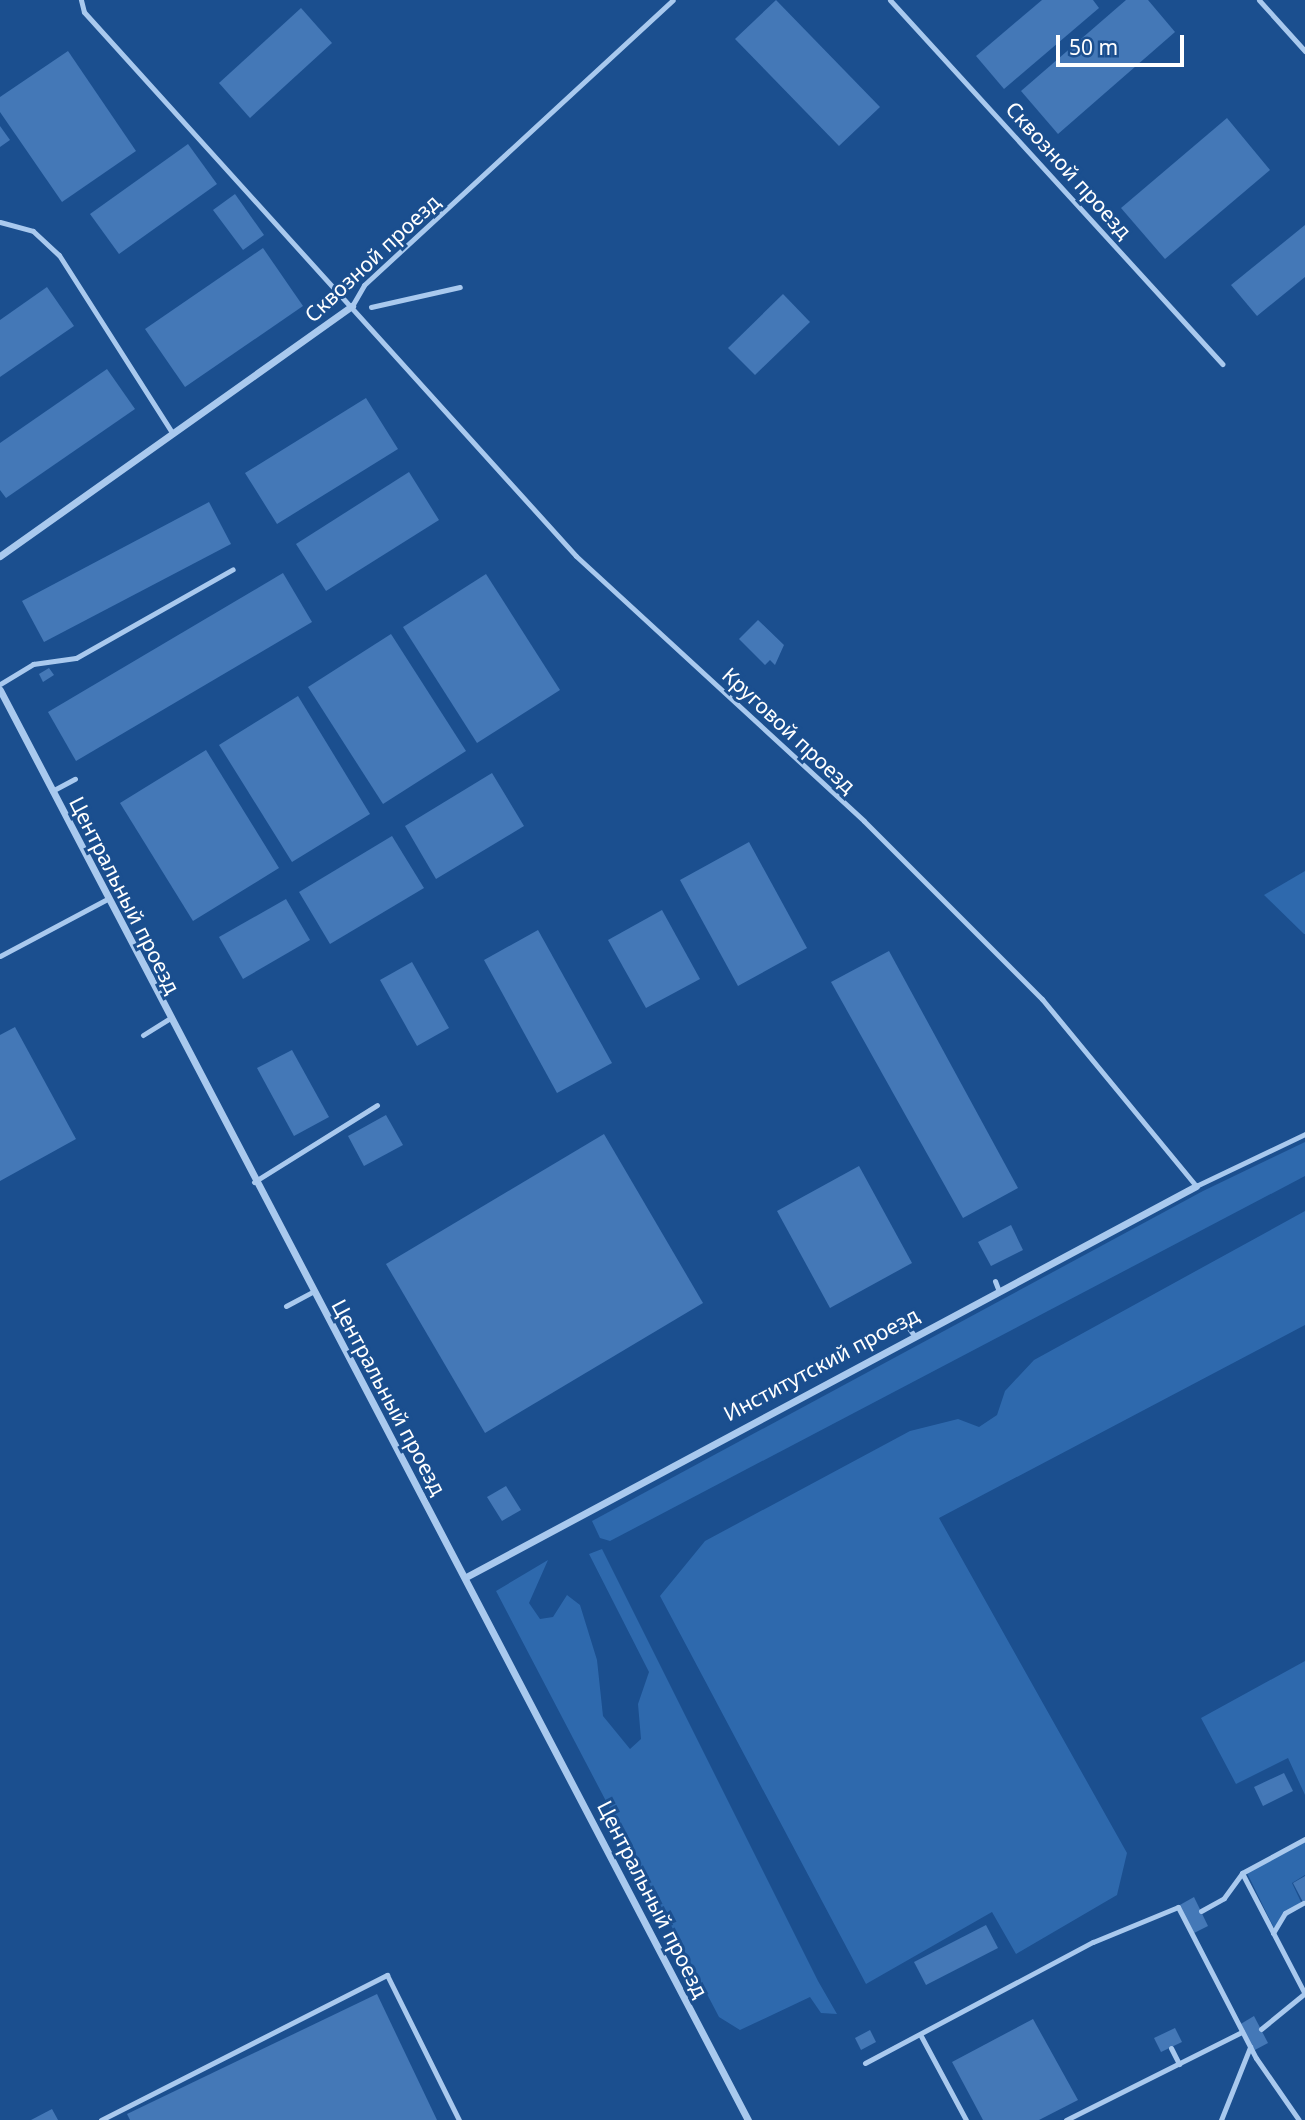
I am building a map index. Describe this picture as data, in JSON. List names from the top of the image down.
{
  "streets": {
    "street": ["Сквозной проезд", "Центральный проезд", "Институтский проезд"],
    "lane": ["Круговой проезд"]
  },
  "crossings": [
    ["Сквозной проезд", "Круговой проезд"],
    ["Круговой проезд", "Институтский проезд"],
    ["Центральный проезд", "Институтский проезд"]
  ],
  "scale_bar": "50 m"
}
